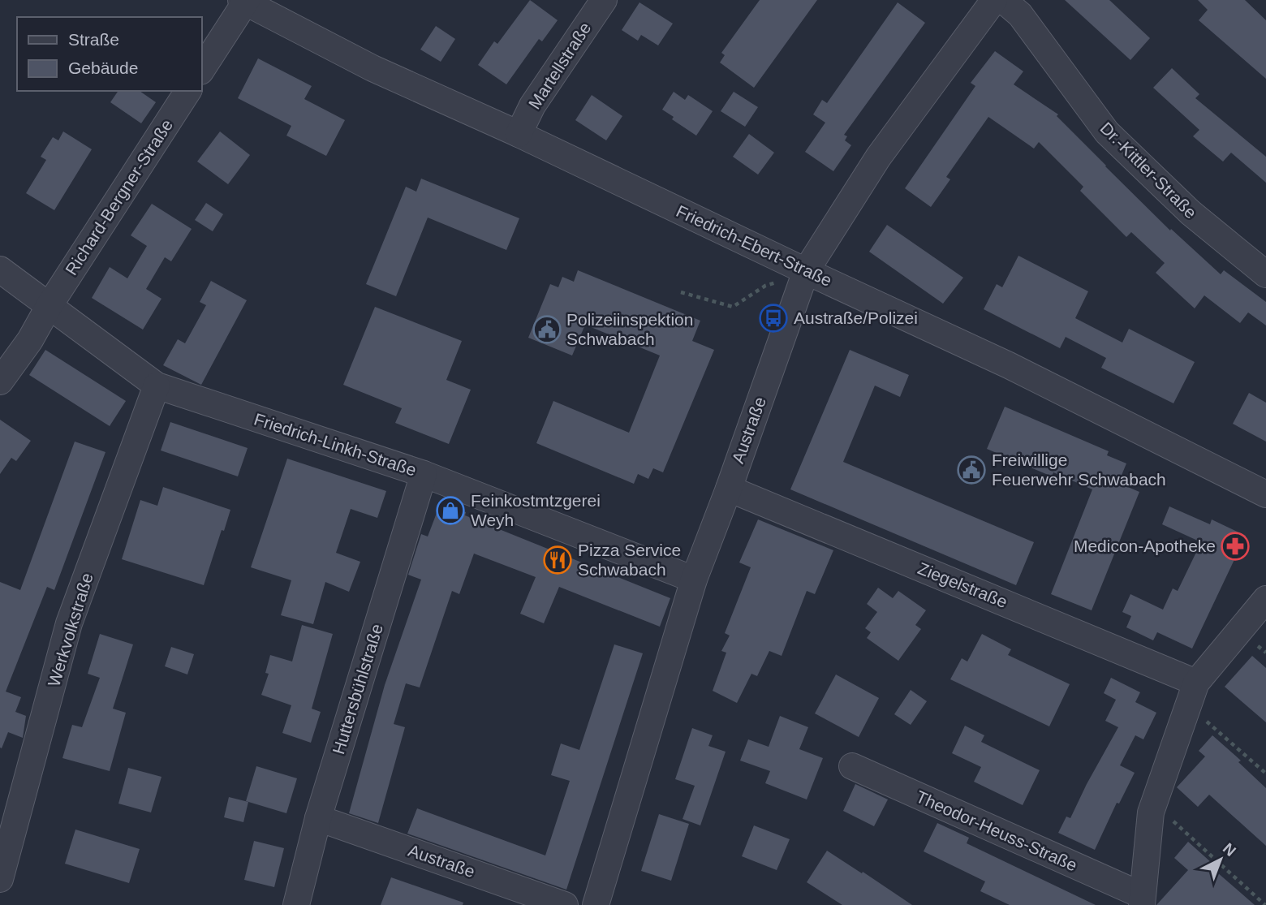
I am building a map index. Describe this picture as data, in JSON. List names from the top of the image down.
{
  "streets": {
    "street": [
      "Martellstraße",
      "Dr.-Kittler-Straße",
      "Richard-Bergner-Straße",
      "Friedrich-Ebert-Straße",
      "Austraße",
      "Friedrich-Linkh-Straße",
      "Ziegelstraße",
      "Werkvolkstraße",
      "Huttersbühlstraße",
      "Theodor-Heuss-Straße"
    ]
  },
  "crossings": [
    ["Martellstraße", "Friedrich-Ebert-Straße"],
    ["Richard-Bergner-Straße", "Friedrich-Linkh-Straße"],
    ["Friedrich-Ebert-Straße", "Austraße"],
    ["Austraße", "Friedrich-Linkh-Straße"],
    ["Austraße", "Ziegelstraße"],
    ["Austraße", "Huttersbühlstraße"],
    ["Friedrich-Linkh-Straße", "Werkvolkstraße"],
    ["Friedrich-Linkh-Straße", "Huttersbühlstraße"],
    ["Ziegelstraße", "Theodor-Heuss-Straße"]
  ],
  "places": {
    "bus stop": ["Austraße/Polizei"],
    "public building": ["Polizeiinspektion Schwabach", "Freiwillige Feuerwehr Schwabach"],
    "shop": ["Feinkostmtzgerei Weyh"],
    "pharmacy": ["Medicon-Apotheke"],
    "restaurant": ["Pizza Service Schwabach"]
  },
  "legend": ["Straße", "Gebäude"],
  "north": "top right"
}
